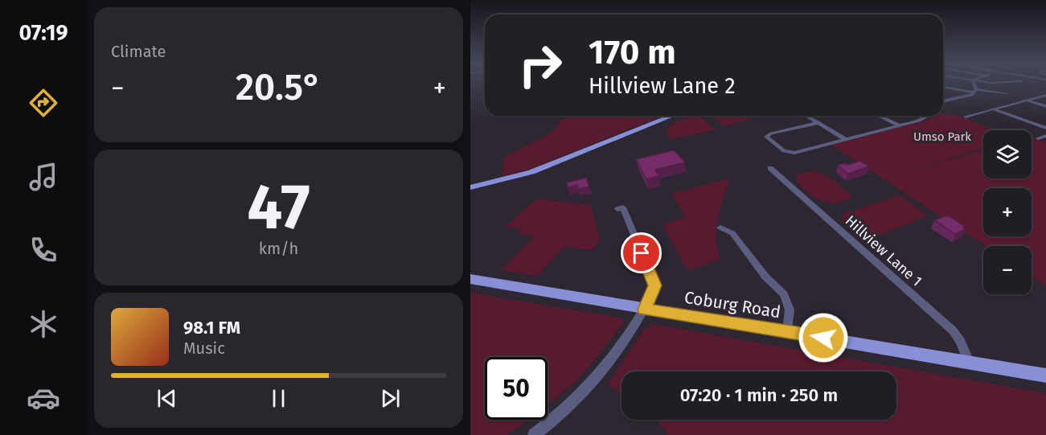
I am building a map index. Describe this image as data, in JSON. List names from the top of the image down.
{
  "streets": {
    "main road": ["Coburg Road"],
    "street": ["Hillview Lane 1"]
  },
  "crossings": [
    ["Hillview Lane 1", "Coburg Road"]
  ],
  "parks": ["Umso Park"],
  "page": {
    "tabs": "07:19",
    "tile": [
      "Climate",
      ["47", "km/h"]
    ],
    "turn": ["170 m", "Hillview Lane 2"],
    "heat": ["−", "20.5°", "+"],
    "map_buttons": ["+", "−"],
    "song": ["98.1 FM", "Music"],
    "limit": "50",
    "trip": "07:20 · 1 min · 250 m"
  }
}
